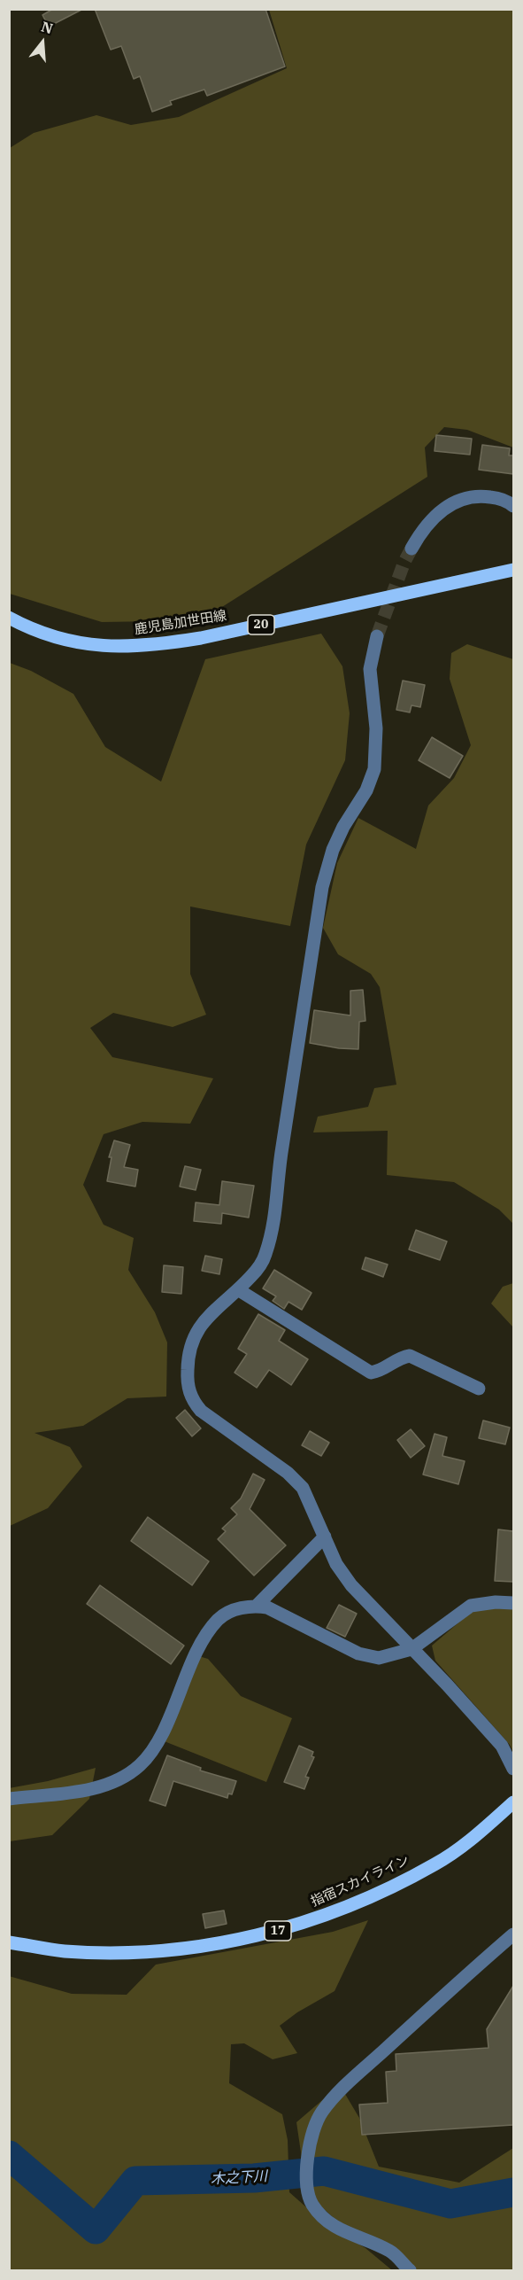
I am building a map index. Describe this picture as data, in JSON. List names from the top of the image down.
{
  "streets": {
    "main road": [
      "鹿児島加世田線",
      "20",
      "指宿スカイライン",
      "17"
    ]
  },
  "water": ["木之下川"],
  "north": "top"
}
